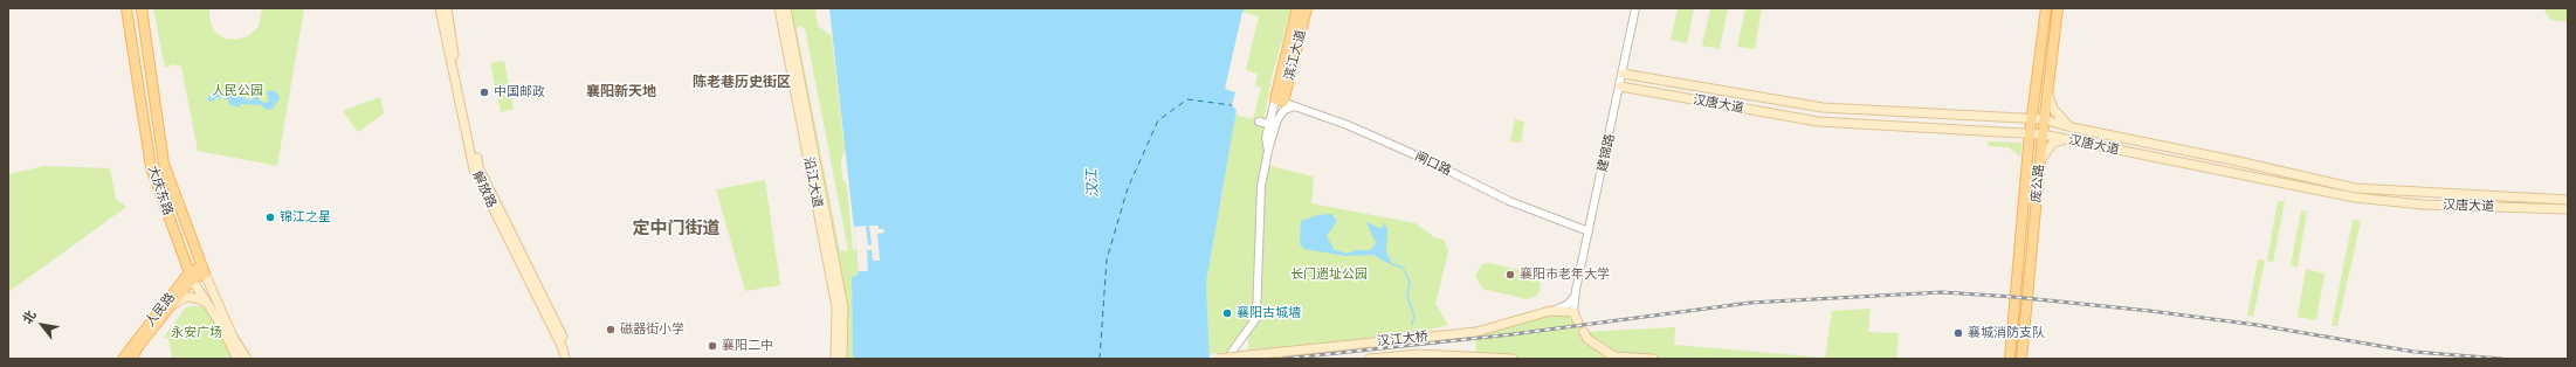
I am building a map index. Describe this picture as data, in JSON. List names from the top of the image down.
{
  "streets": {
    "main road": [
      "滨江大道",
      "汉唐大道",
      "沿江大道",
      "庞公路",
      "解放路",
      "大庆东路",
      "人民路",
      "汉江大桥"
    ],
    "street": ["建锦路", "闸口路"]
  },
  "crossings": [
    ["滨江大道", "闸口路"],
    ["汉唐大道", "建锦路"],
    ["汉唐大道", "庞公路"],
    ["建锦路", "闸口路"],
    ["建锦路", "汉江大桥"],
    ["大庆东路", "人民路"]
  ],
  "districts": ["陈老巷历史街区", "襄阳新天地", "定中门街道"],
  "water": ["汉江"],
  "parks": ["人民公园", "长门遗址公园", "永安广场"],
  "places": [
    "中国邮政",
    "锦江之星",
    "襄阳市老年大学",
    "襄阳古城墙",
    "磁器街小学",
    "襄城消防支队",
    "襄阳二中"
  ],
  "north": "top left"
}
